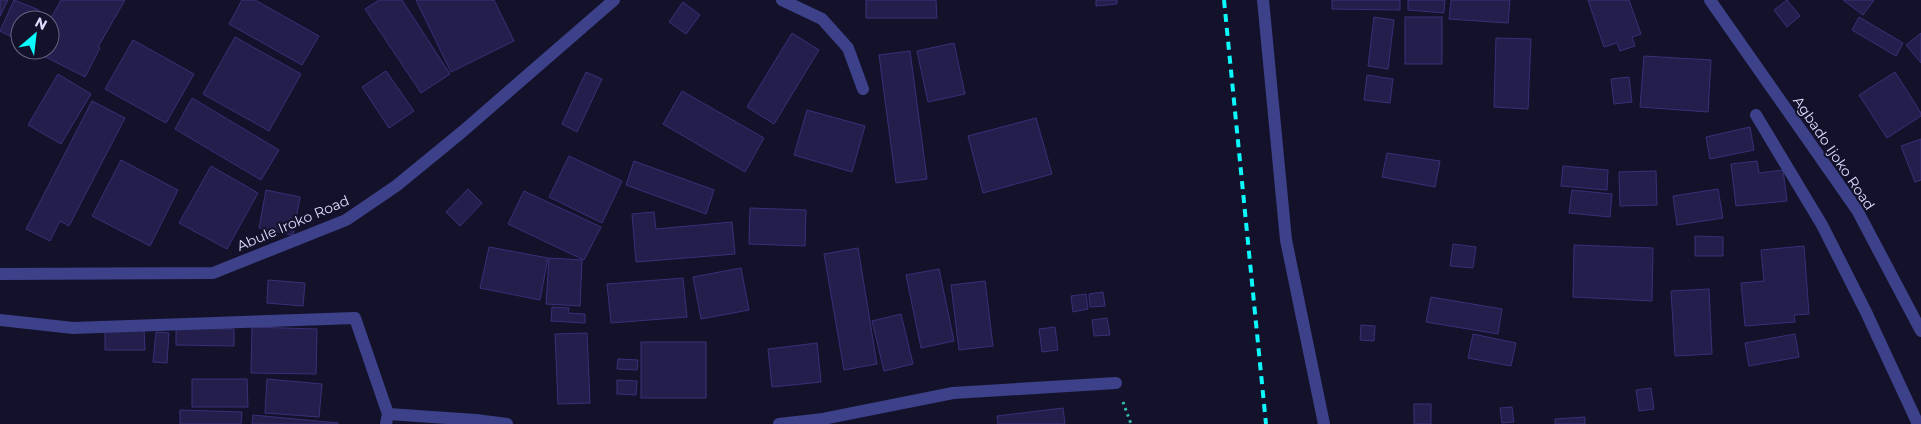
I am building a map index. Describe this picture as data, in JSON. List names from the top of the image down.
{
  "streets": {
    "street": ["Agbado Ijoko Road", "Abule Iroko Road"]
  },
  "north": "top right"
}
